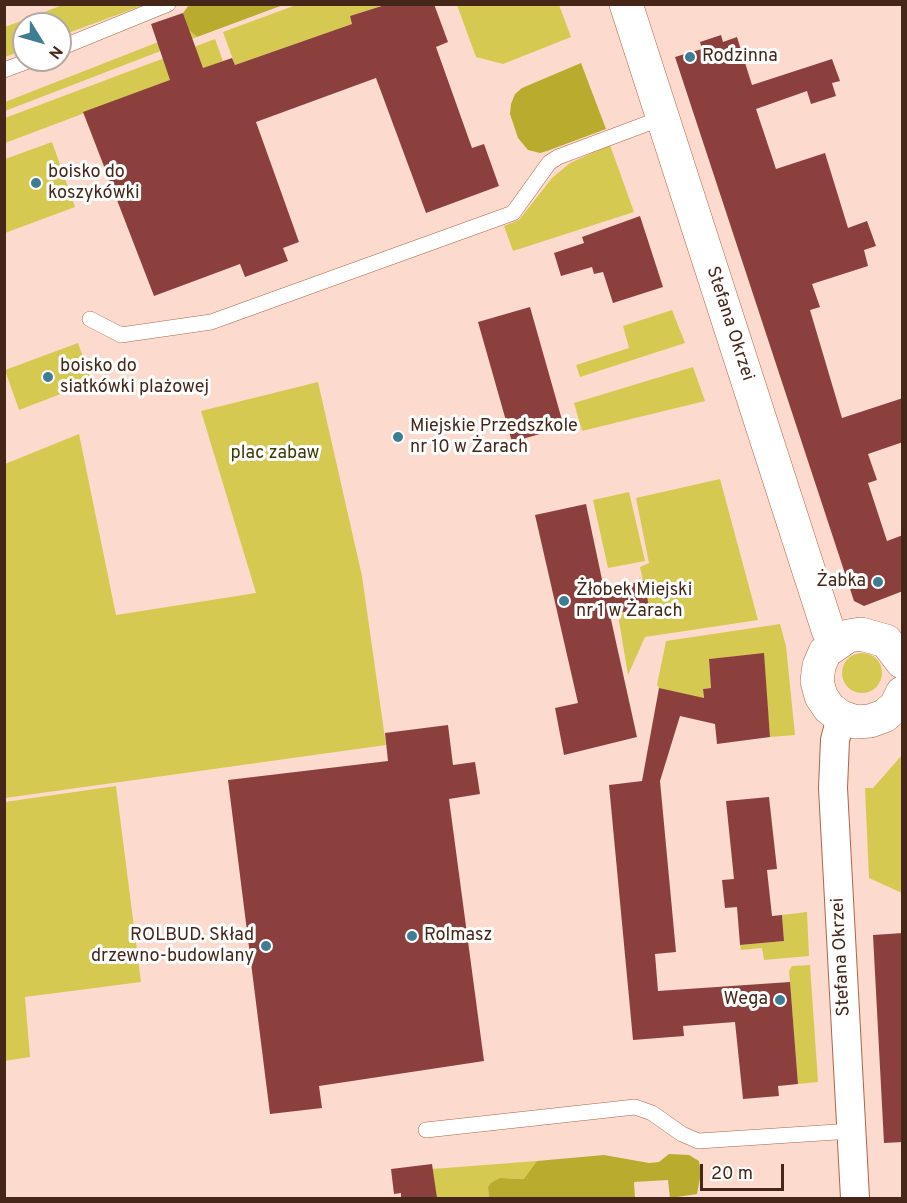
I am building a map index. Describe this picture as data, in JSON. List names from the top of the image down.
{
  "streets": {
    "street": ["Stefana Okrzei"]
  },
  "parks": ["plac zabaw"],
  "places": [
    "Rodzinna",
    "boisko do koszykówki",
    "boisko do siatkówki plażowej",
    "Miejskie Przedszkole nr 10 w Żarach",
    "Żabka",
    "Żłobek Miejski nr 1 w Żarach",
    "Rolmasz",
    "ROLBUD. Skład drzewno-budowlany",
    "Wega"
  ],
  "scale_bar": "20 m",
  "north": "bottom right"
}
